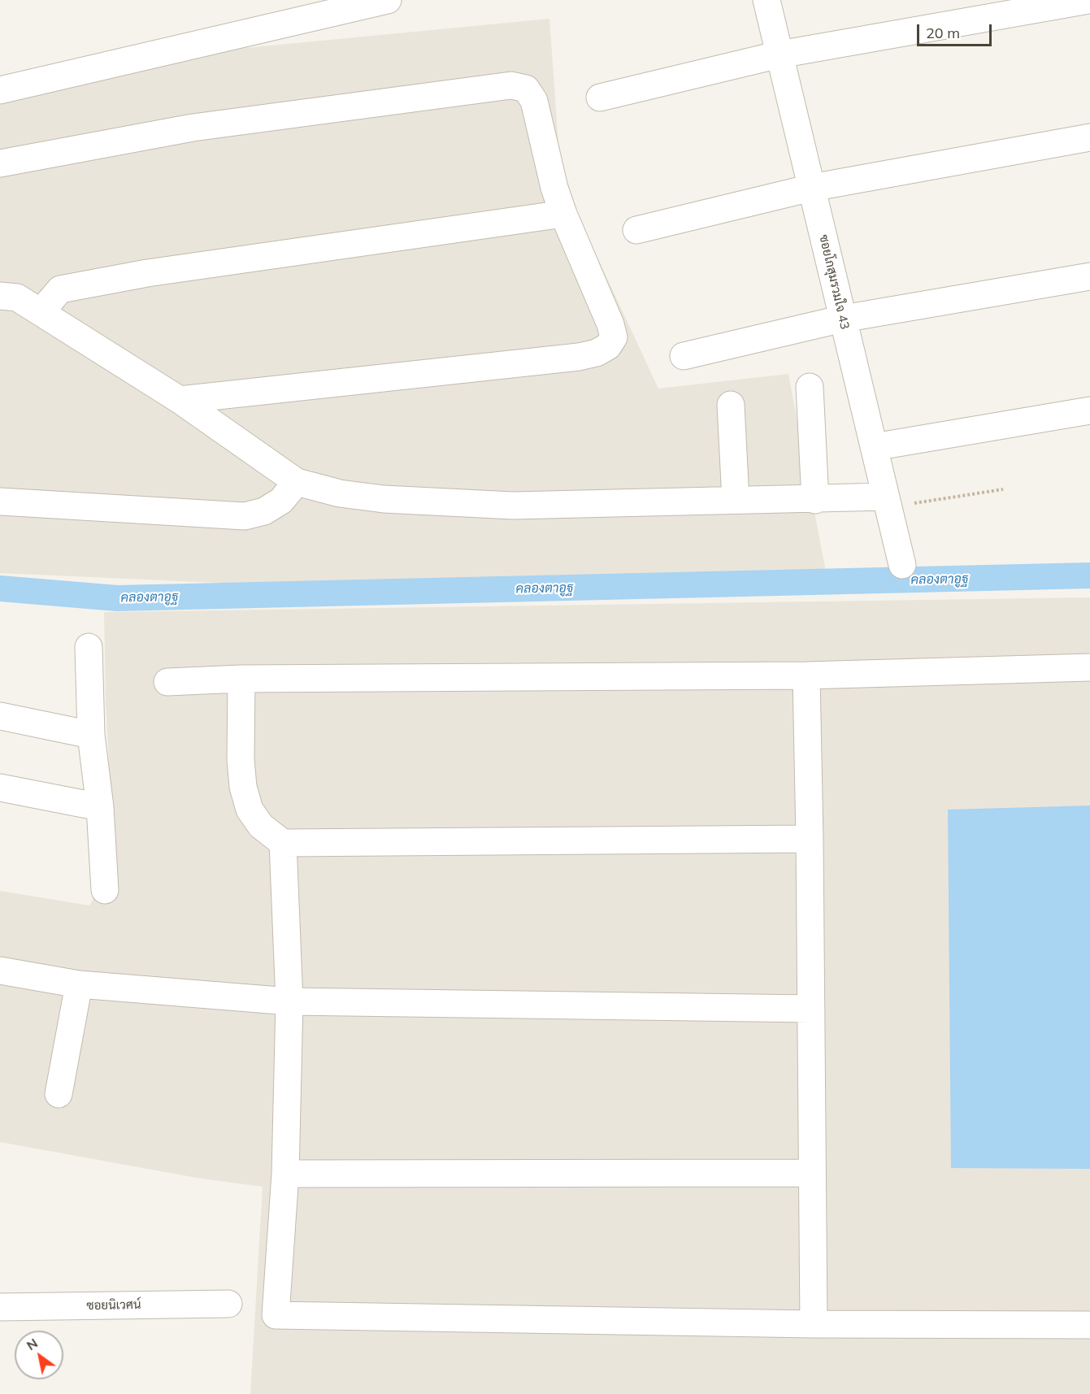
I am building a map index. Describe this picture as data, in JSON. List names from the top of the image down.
{
  "streets": {
    "street": ["ซอยโกสุมรวมใจ 43", "ซอยนิเวศน์"]
  },
  "water": ["คลองตาอูฐ"],
  "scale_bar": "20 m",
  "north": "top left"
}
